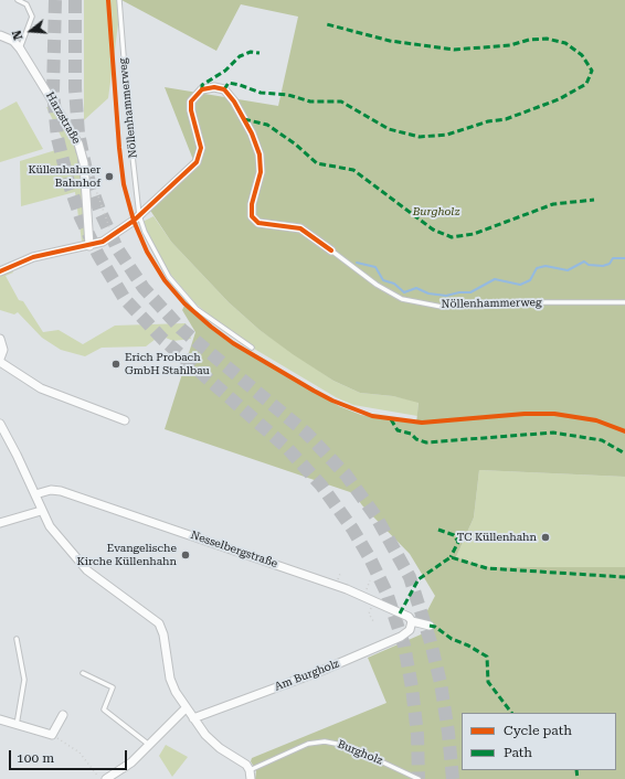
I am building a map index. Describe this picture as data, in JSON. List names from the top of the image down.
{
  "streets": {
    "street": [
      "Nöllenhammerweg",
      "Harzstraße",
      "Nesselbergstraße",
      "Am Burgholz"
    ],
    "lane": ["Burgholz"]
  },
  "crossings": [
    ["Nöllenhammerweg", "Harzstraße"],
    ["Nesselbergstraße", "Am Burgholz"]
  ],
  "parks": ["Burgholz"],
  "places": [
    "Küllenhahner Bahnhof",
    "Erich Probach GmbH Stahlbau",
    "TC Küllenhahn",
    "Evangelische Kirche Küllenhahn"
  ],
  "legend": ["Cycle path", "Path"],
  "scale_bar": "100 m",
  "north": "left"
}
